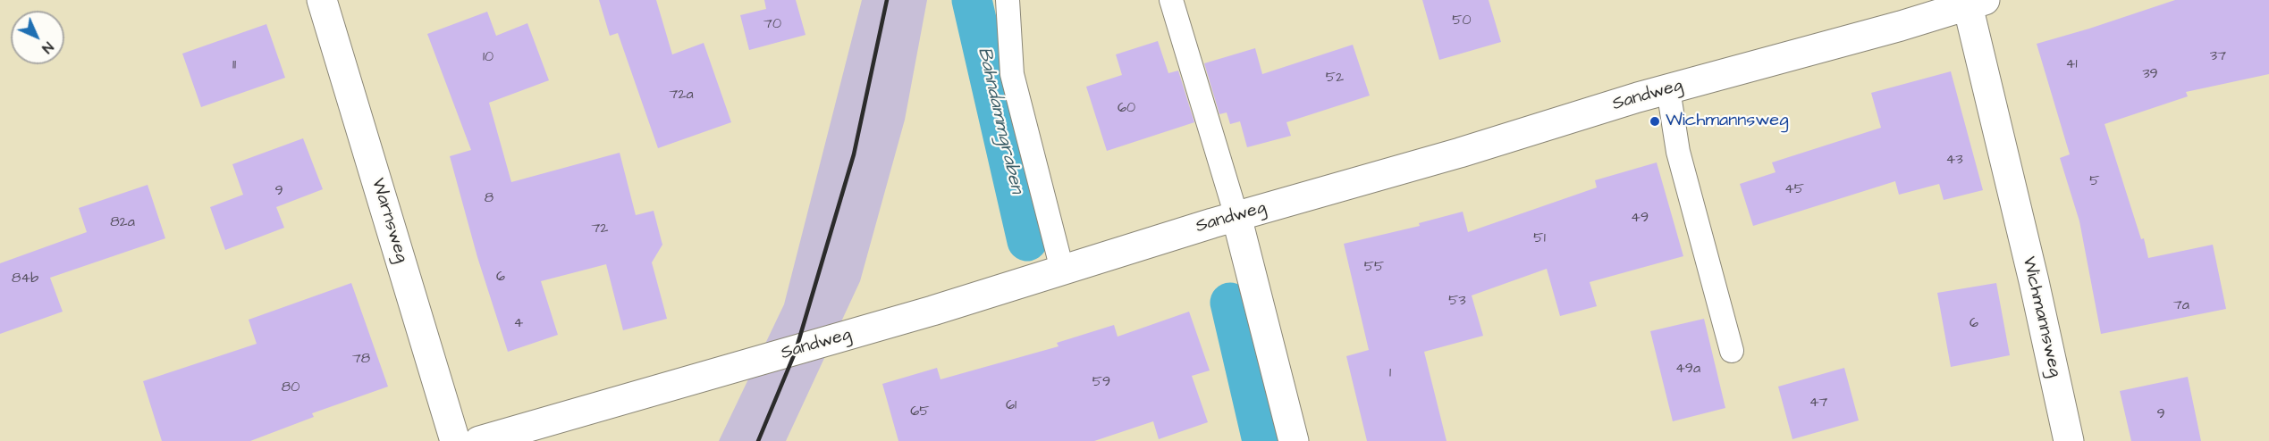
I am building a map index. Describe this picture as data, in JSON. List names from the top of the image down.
{
  "streets": {
    "street": ["Sandweg", "Warnsweg", "Wichmannsweg"]
  },
  "crossings": [
    ["Sandweg", "Wichmannsweg"]
  ],
  "water": ["Bahndammgraben"],
  "places": ["Wichmannsweg"],
  "house_numbers": [
    "50",
    "70",
    "37",
    "10",
    "41",
    "11",
    "39",
    "52",
    "72a",
    "60",
    "43",
    "5",
    "45",
    "9",
    "8",
    "49",
    "82a",
    "72",
    "51",
    "55",
    "6",
    "84b",
    "53",
    "7a",
    "4",
    "6",
    "78",
    "49a",
    "1",
    "59",
    "80",
    "47",
    "61",
    "65",
    "9"
  ],
  "north": "bottom right"
}
